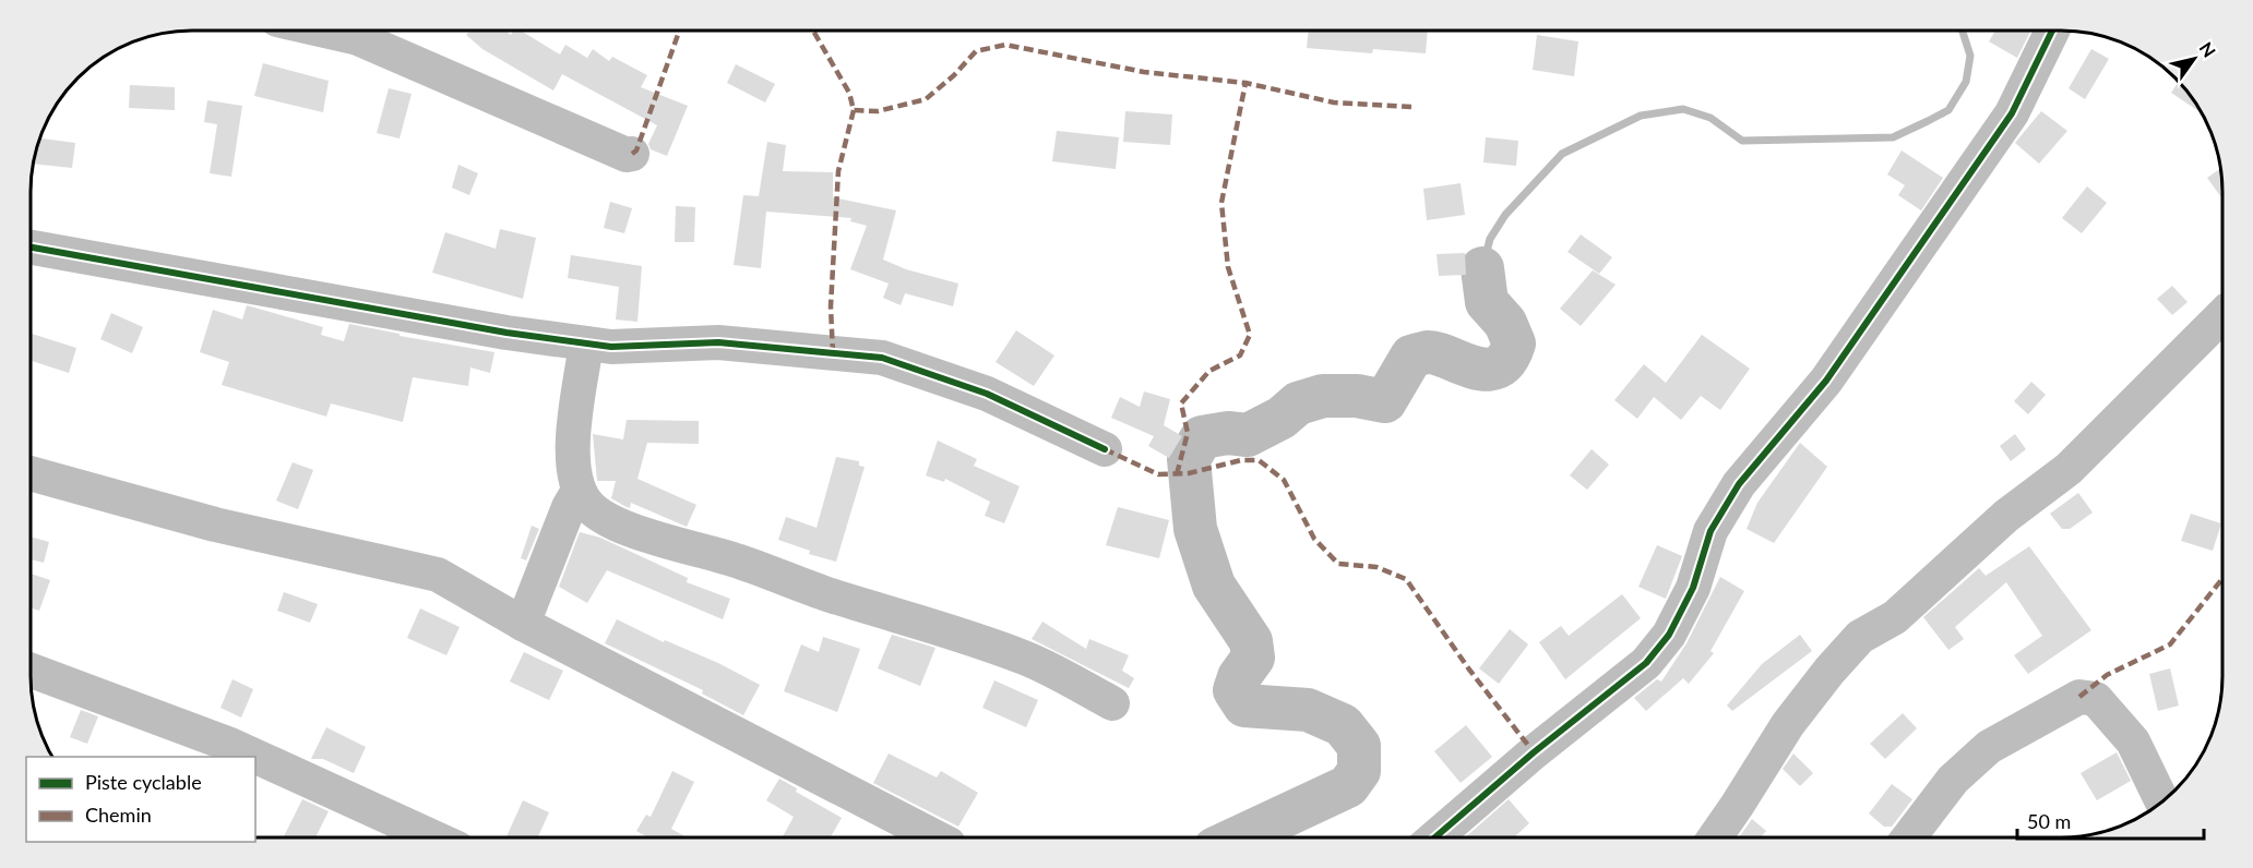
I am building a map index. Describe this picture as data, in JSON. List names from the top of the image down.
{
  "legend": ["Piste cyclable", "Chemin"],
  "scale_bar": "50 m",
  "north": "top right"
}
